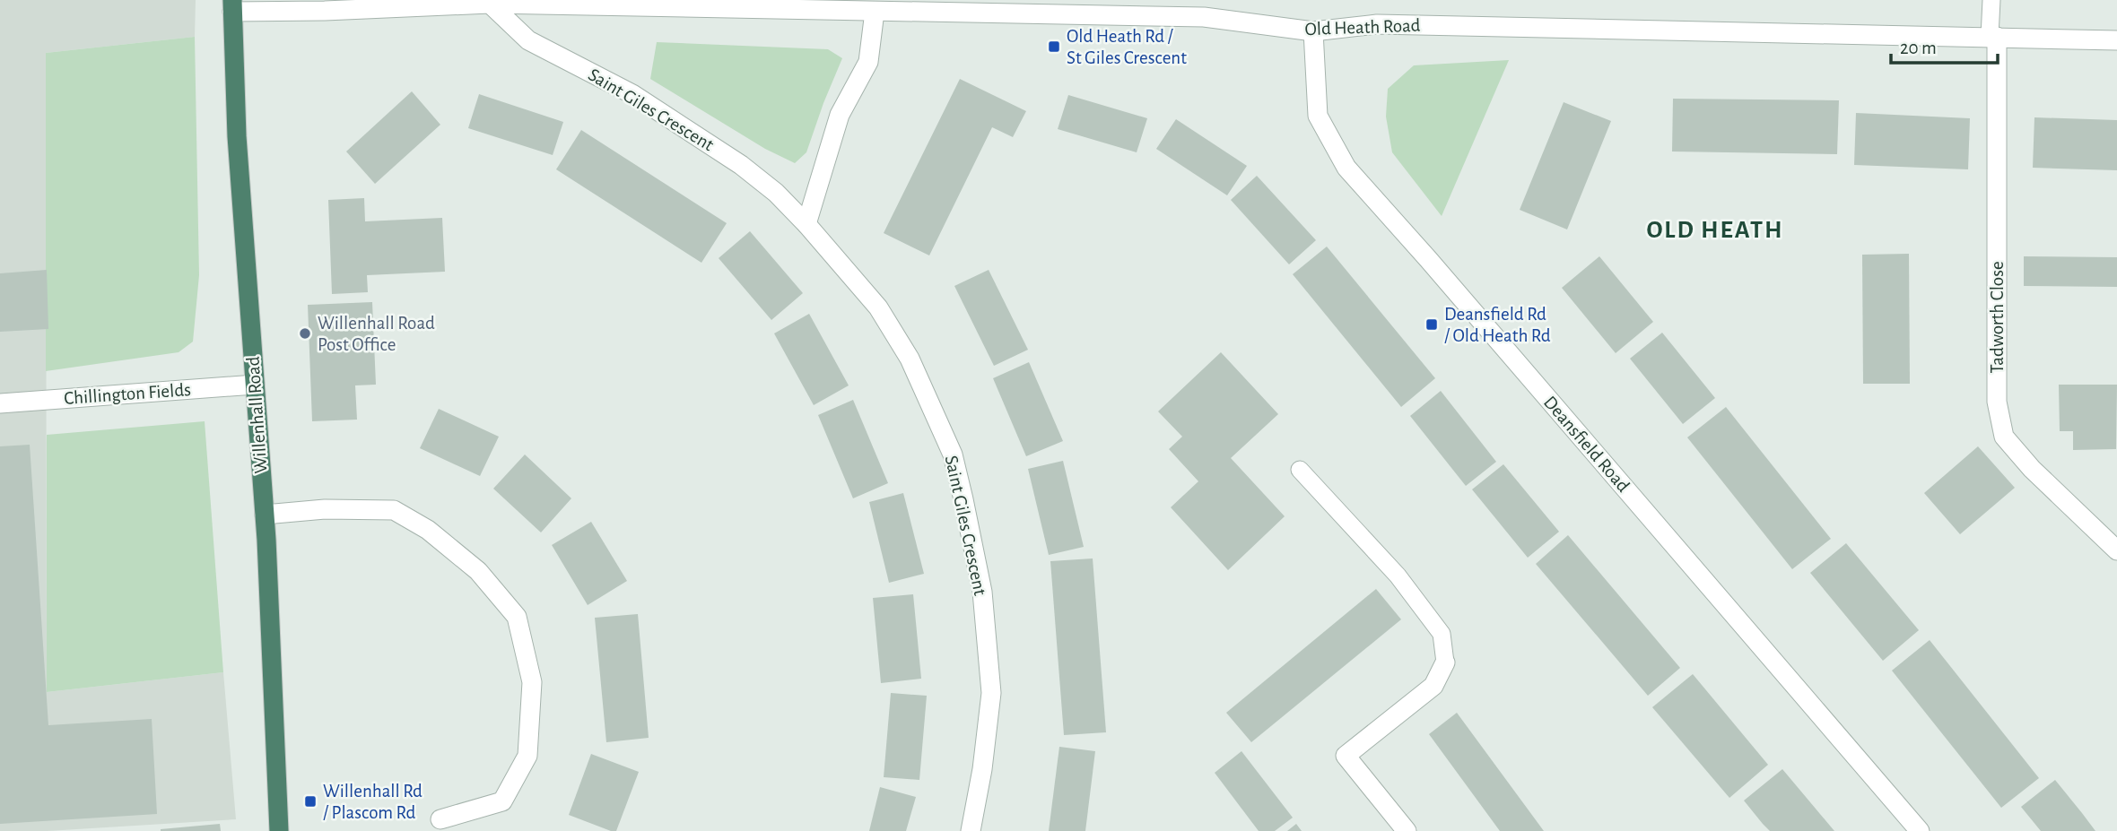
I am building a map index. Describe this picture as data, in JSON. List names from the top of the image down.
{
  "streets": {
    "highway": ["Willenhall Road"],
    "street": [
      "Old Heath Road",
      "Saint Giles Crescent",
      "Tadworth Close",
      "Chillington Fields",
      "Deansfield Road"
    ]
  },
  "crossings": [
    ["Old Heath Road", "Saint Giles Crescent"],
    ["Old Heath Road", "Tadworth Close"],
    ["Old Heath Road", "Willenhall Road"],
    ["Old Heath Road", "Deansfield Road"],
    ["Chillington Fields", "Willenhall Road"]
  ],
  "districts": ["OLD HEATH"],
  "places": {
    "transit": ["Old Heath Rd / St Giles Crescent", "Deansfield Rd / Old Heath Rd", "Willenhall Rd / Plascom Rd"],
    "other": ["Willenhall Road Post Office"]
  },
  "scale_bar": "20 m"
}
